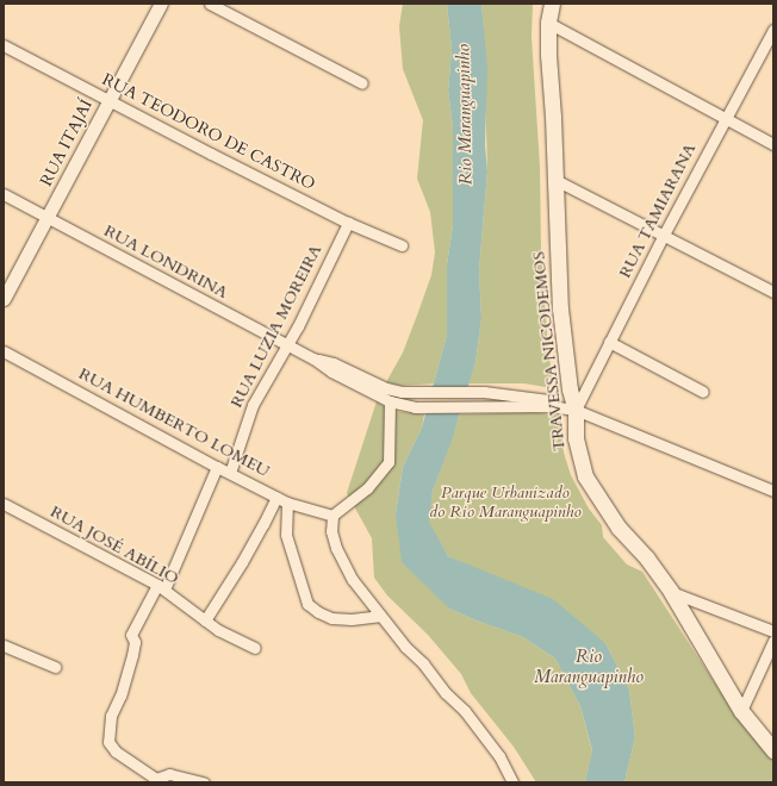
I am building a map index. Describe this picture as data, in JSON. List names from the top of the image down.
{
  "streets": {
    "main road": ["TRAVESSA NICODEMOS"],
    "street": [
      "RUA TEODORO DE CASTRO",
      "RUA ITAJAÍ",
      "RUA TAMIARANA",
      "RUA LONDRINA",
      "RUA LUZIA MOREIRA",
      "RUA HUMBERTO LOMEU",
      "RUA JOSÉ ABÍLIO"
    ]
  },
  "crossings": [
    ["RUA TEODORO DE CASTRO", "RUA ITAJAÍ"],
    ["RUA TEODORO DE CASTRO", "RUA LUZIA MOREIRA"],
    ["RUA ITAJAÍ", "RUA LONDRINA"],
    ["RUA TAMIARANA", "TRAVESSA NICODEMOS"],
    ["RUA LONDRINA", "RUA LUZIA MOREIRA"],
    ["RUA LONDRINA", "RUA HUMBERTO LOMEU"],
    ["RUA LUZIA MOREIRA", "RUA HUMBERTO LOMEU"]
  ],
  "water": ["Rio Maranguapinho"],
  "parks": ["Parque Urbanizado do Rio Maranguapinho"]
}
